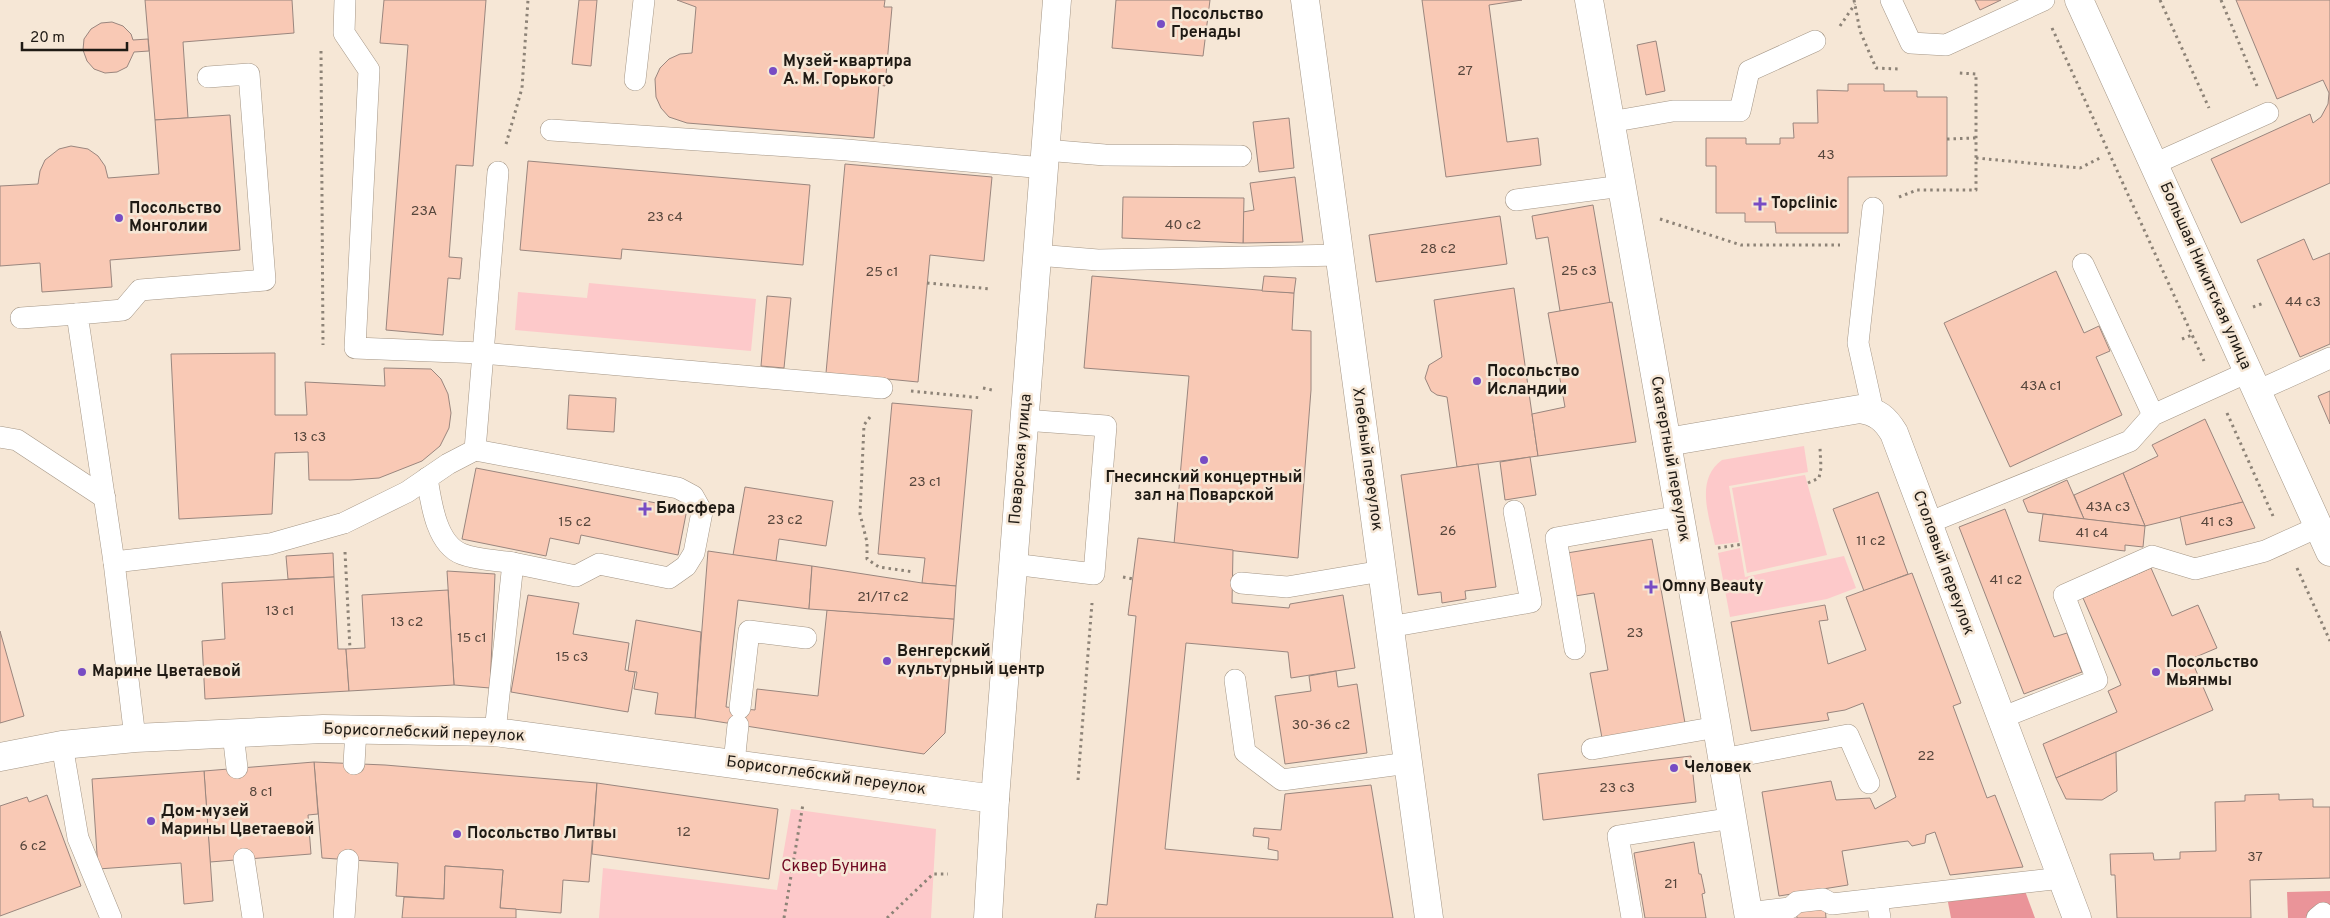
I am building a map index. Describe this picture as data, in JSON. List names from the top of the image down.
{
  "streets": {
    "street": [
      "Большая Никитская улица",
      "Поварская улица",
      "Хлебный переулок",
      "Скатертный переулок",
      "Столовый переулок",
      "Борисоглебский переулок"
    ]
  },
  "crossings": [
    ["Поварская улица", "Борисоглебский переулок"]
  ],
  "parks": ["Сквер Бунина"],
  "places": {
    "other": [
      "Посольство Гренады",
      "Музей-квартира А. М. Горького",
      "Посольство Монголии",
      "Посольство Исландии",
      "Гнесинский концертный зал на Поварской",
      "Венгерский культурный центр",
      "Марине Цветаевой",
      "Посольство Мьянмы",
      "Человек",
      "Дом-музей Марины Цветаевой",
      "Посольство Литвы"
    ],
    "health": ["Topclinic", "Биосфера", "Omny Beauty"]
  },
  "house_numbers": [
    "27",
    "43",
    "23А",
    "23 с4",
    "40 с2",
    "28 с2",
    "25 с3",
    "25 с1",
    "44 с3",
    "43А с1",
    "13 с3",
    "23 с1",
    "43А с3",
    "23 с2",
    "15 с2",
    "41 с3",
    "26",
    "41 с4",
    "11 с2",
    "41 с2",
    "21/17 с2",
    "13 с1",
    "13 с2",
    "23",
    "15 с1",
    "15 с3",
    "30-36 с2",
    "22",
    "23 с3",
    "8 с1",
    "12",
    "6 с2",
    "37",
    "21"
  ],
  "scale_bar": "20 m"
}
